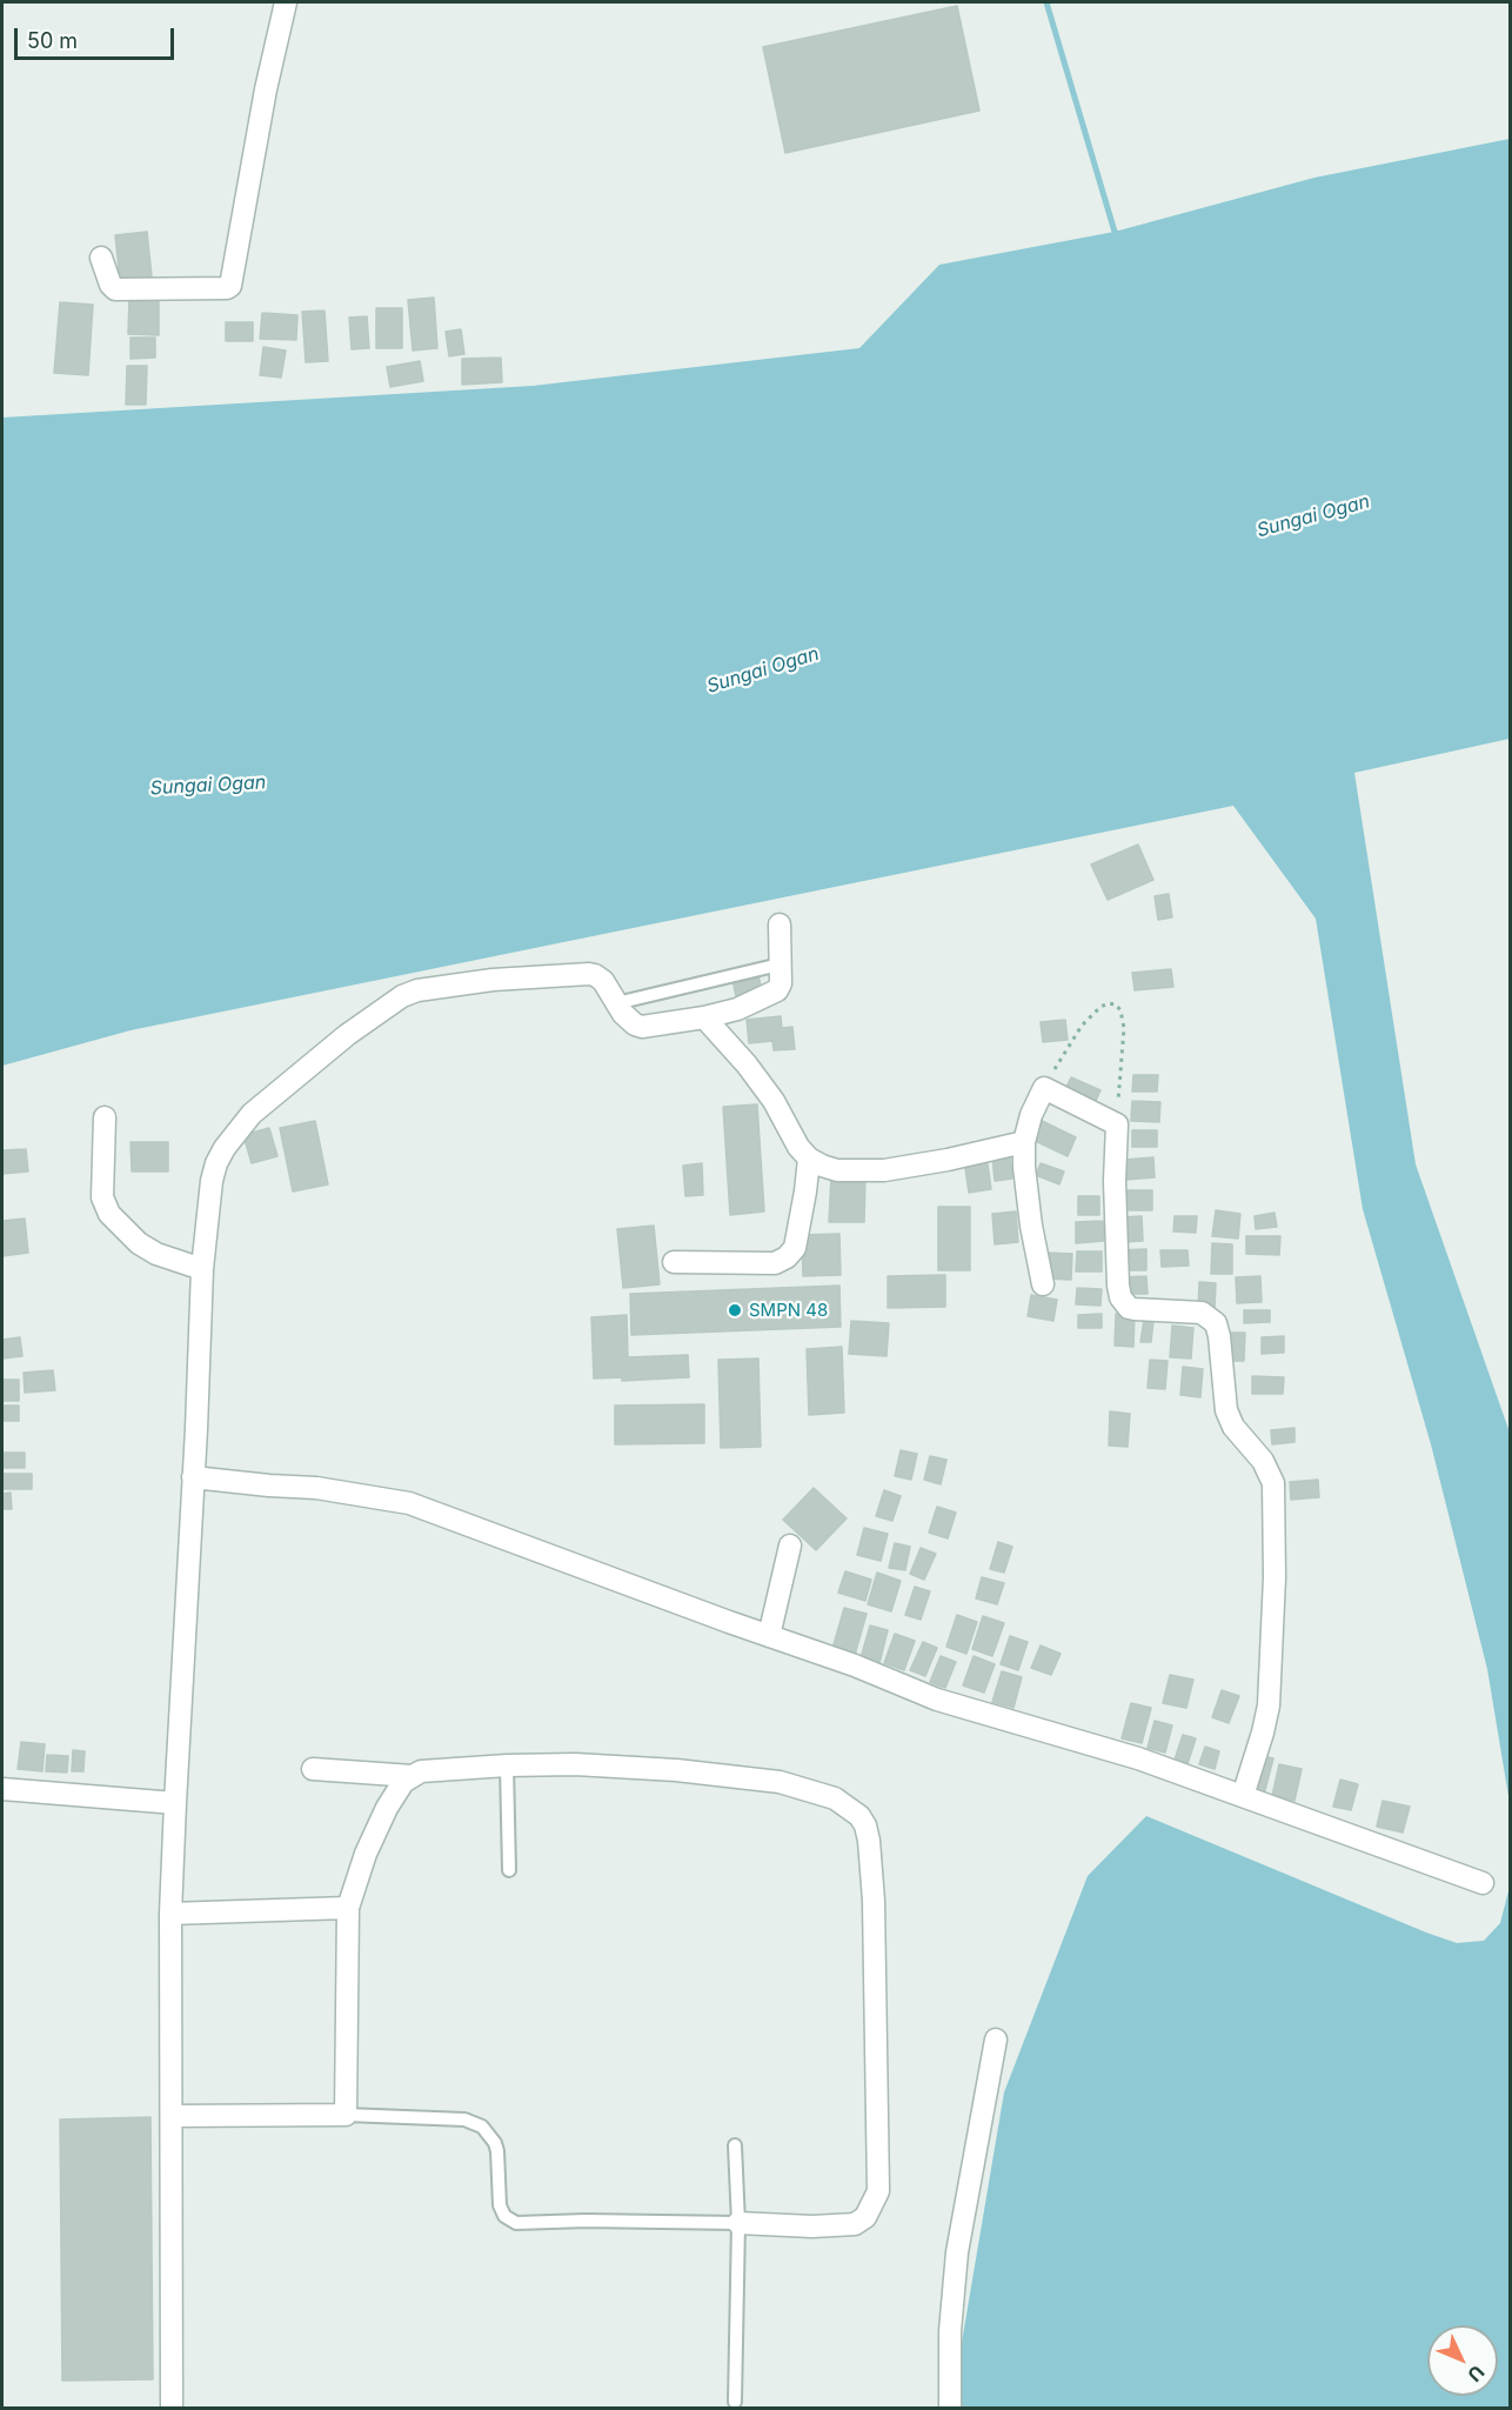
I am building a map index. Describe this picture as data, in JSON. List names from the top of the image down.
{
  "water": ["Sungai Ogan"],
  "places": ["SMPN 48"],
  "scale_bar": "50 m",
  "north": "bottom right"
}
